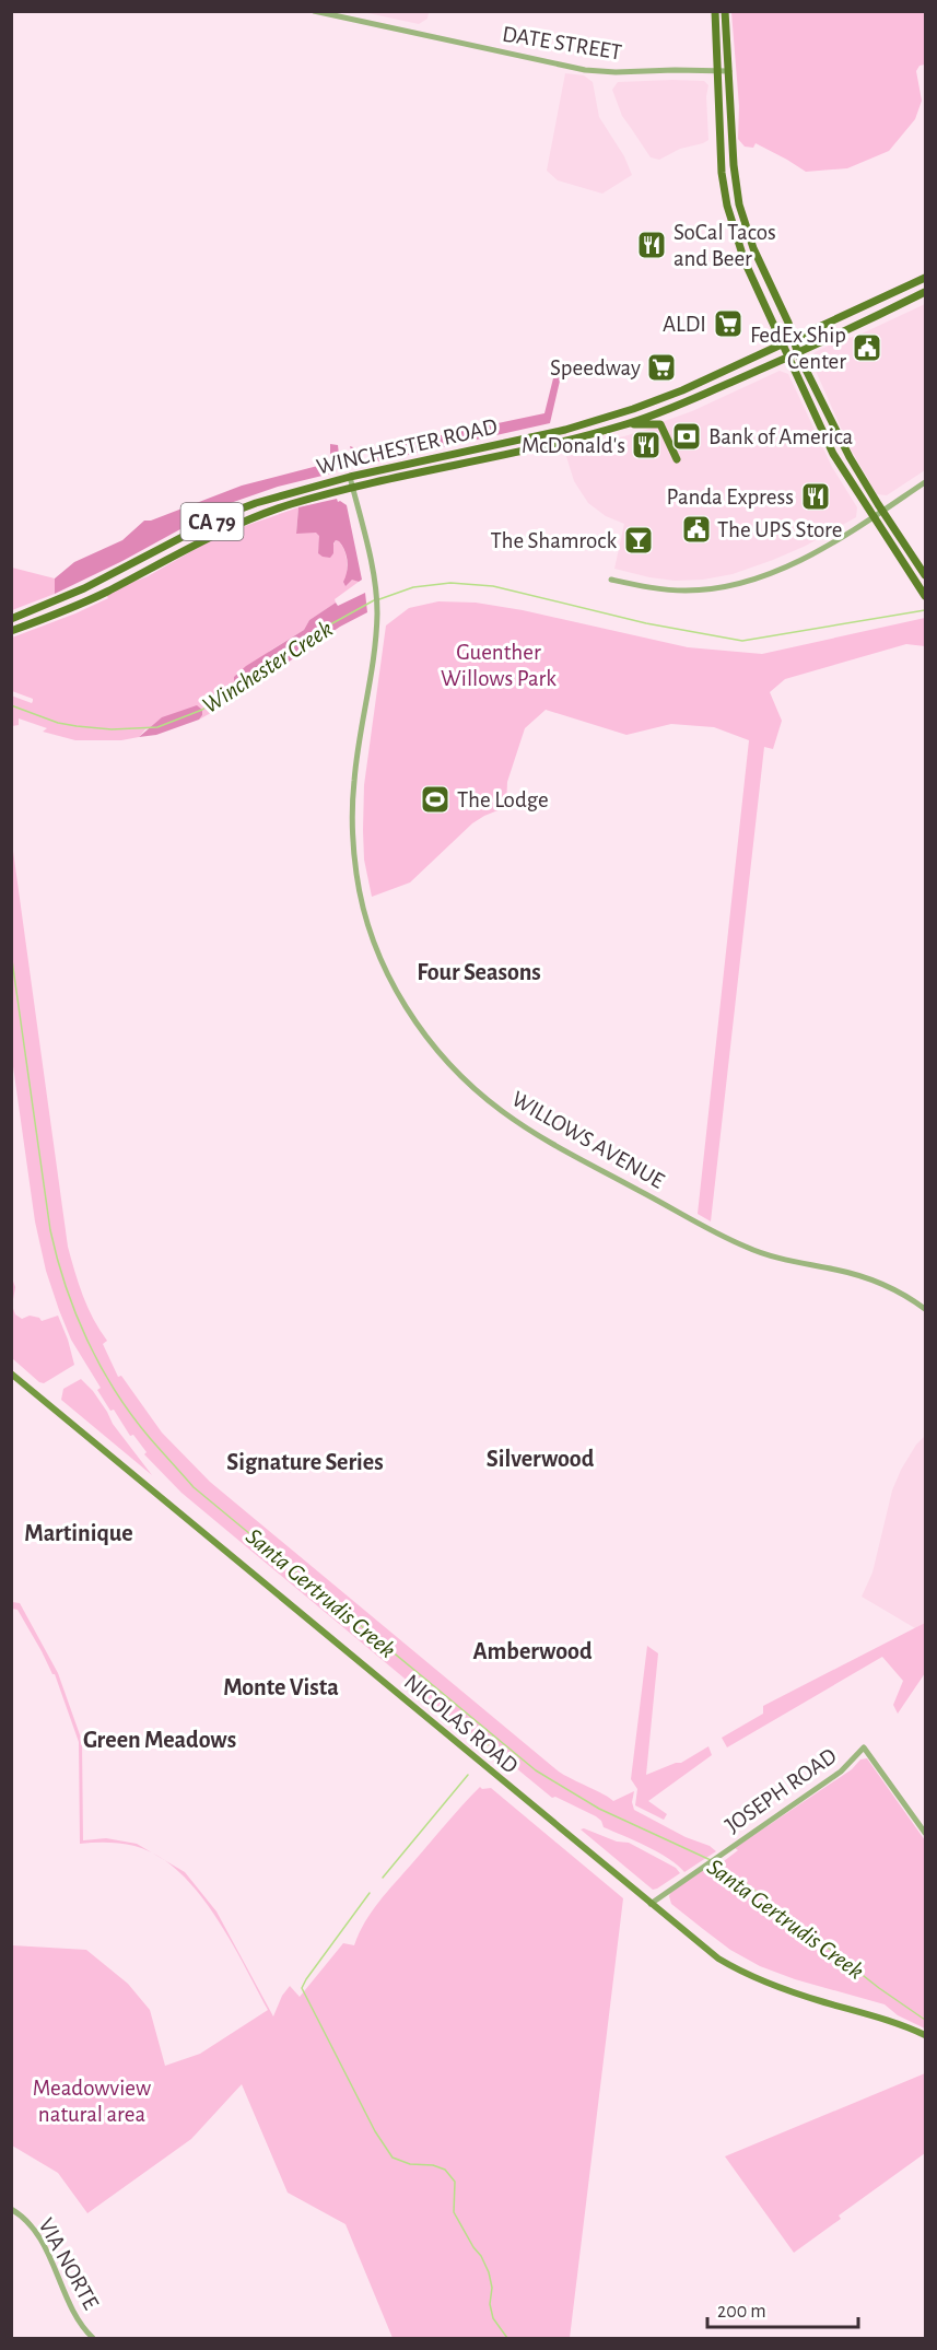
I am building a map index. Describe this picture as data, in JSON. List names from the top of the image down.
{
  "streets": {
    "main road": ["WINCHESTER ROAD", "CA 79", "NICOLAS ROAD"],
    "street": [
      "DATE STREET",
      "WILLOWS AVENUE",
      "JOSEPH ROAD",
      "VIA NORTE"
    ]
  },
  "crossings": [
    ["WINCHESTER ROAD", "WILLOWS AVENUE"],
    ["NICOLAS ROAD", "JOSEPH ROAD"]
  ],
  "districts": [
    "Four Seasons",
    "Silverwood",
    "Signature Series",
    "Martinique",
    "Amberwood",
    "Monte Vista",
    "Green Meadows"
  ],
  "water": ["Winchester Creek", "Santa Gertrudis Creek"],
  "parks": ["Guenther Willows Park", "Meadowview natural area"],
  "places": {
    "restaurant": ["SoCal Tacos and Beer", "McDonald's", "Panda Express"],
    "supermarket": ["ALDI", "Speedway"],
    "public building": ["FedEx Ship Center", "The UPS Store"],
    "bank": ["Bank of America"],
    "bar": ["The Shamrock"],
    "sports": ["The Lodge"]
  },
  "scale_bar": "200 m"
}
